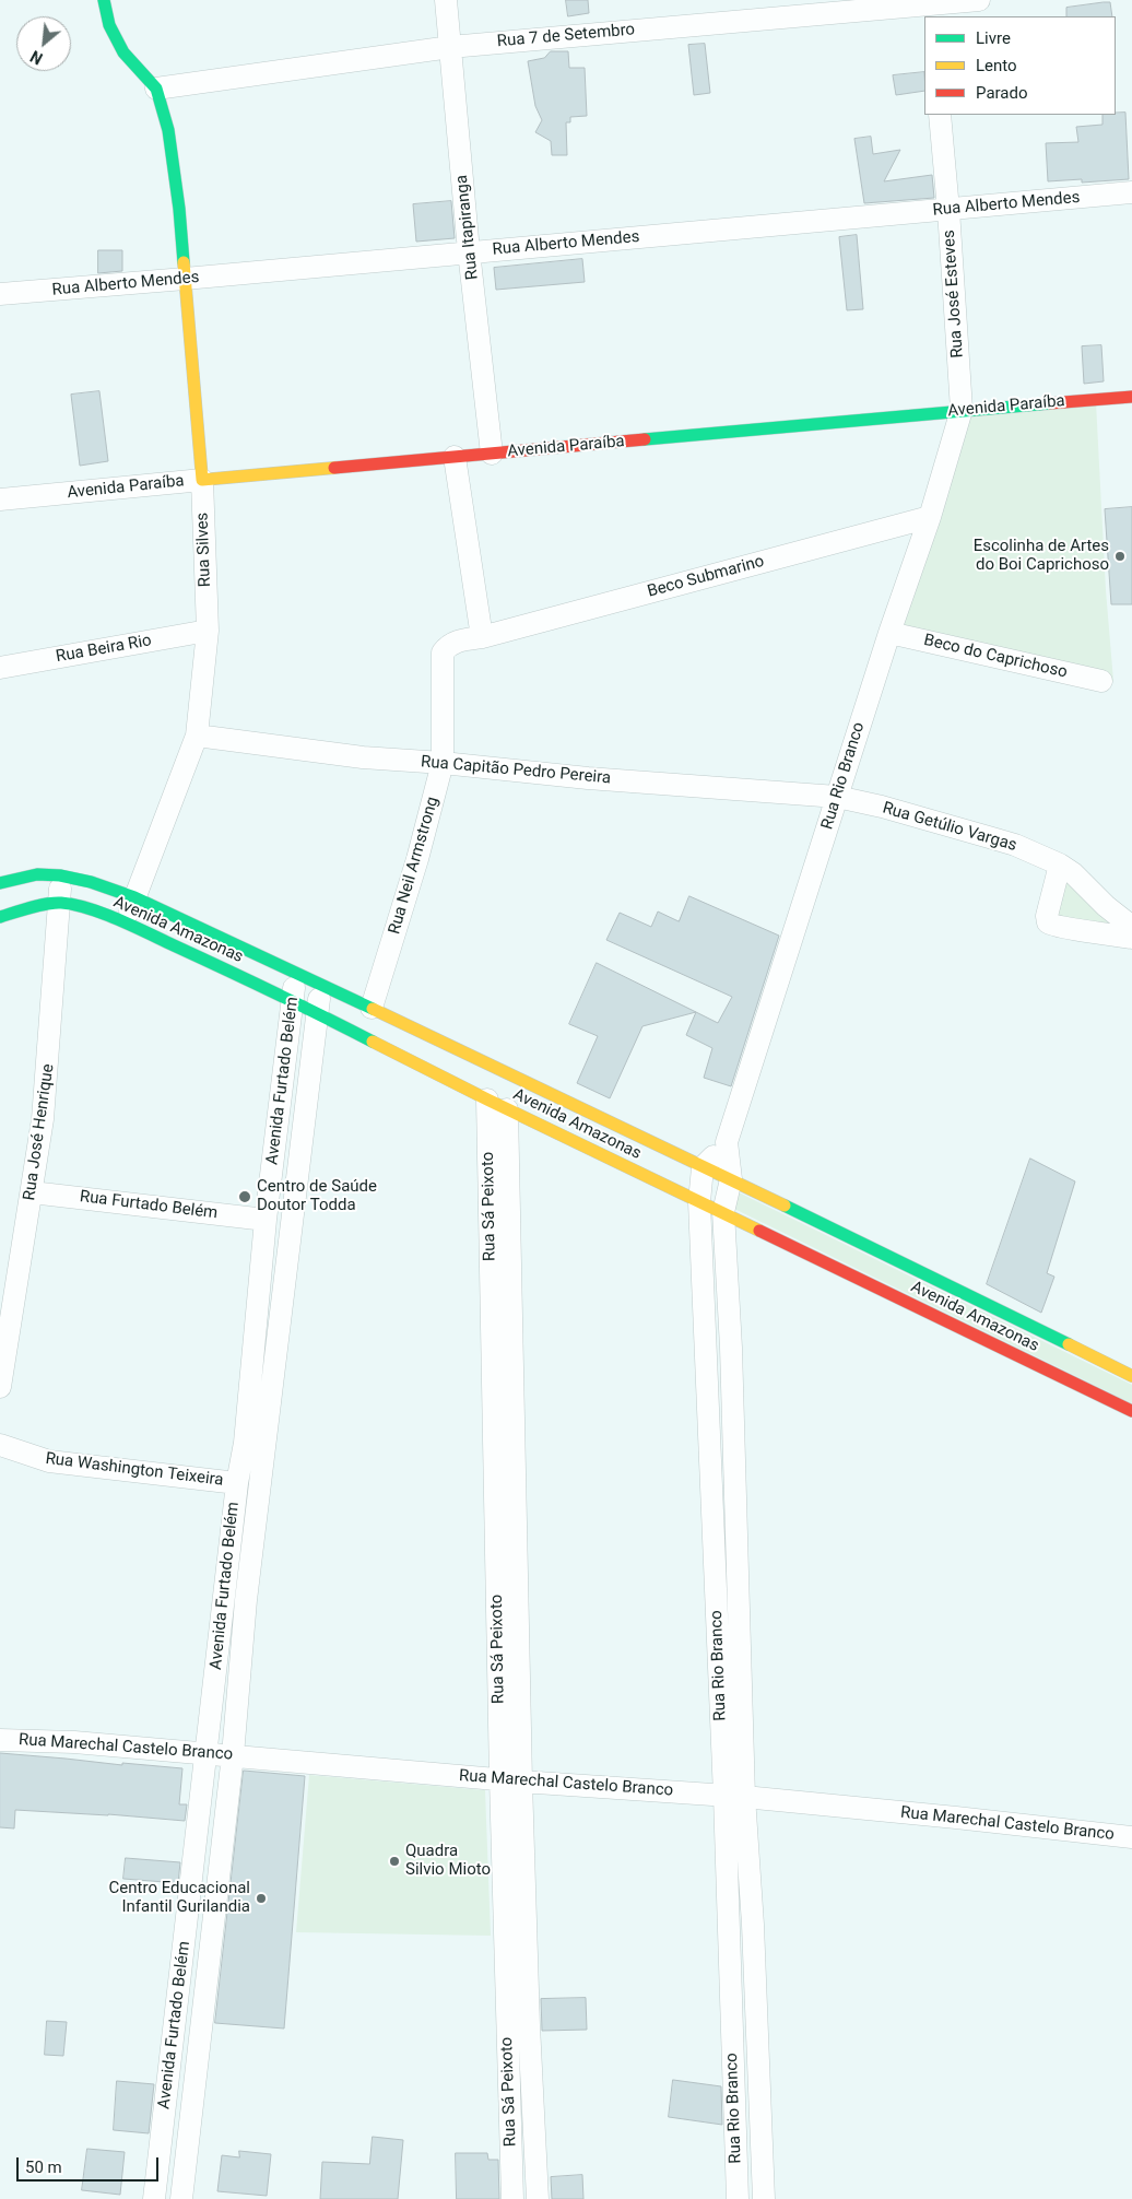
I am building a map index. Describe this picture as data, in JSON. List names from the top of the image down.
{
  "streets": {
    "street": [
      "Rua 7 de Setembro",
      "Rua Alberto Mendes",
      "Rua Itapiranga",
      "Rua José Esteves",
      "Avenida Paraíba",
      "Rua Silves",
      "Beco Submarino",
      "Rua Beira Rio",
      "Beco do Caprichoso",
      "Rua Capitão Pedro Pereira",
      "Rua Rio Branco",
      "Rua Getúlio Vargas",
      "Rua Neil Armstrong",
      "Avenida Amazonas",
      "Avenida Furtado Belém",
      "Rua José Henrique",
      "Rua Furtado Belém",
      "Rua Sá Peixoto",
      "Rua Washington Teixeira",
      "Rua Marechal Castelo Branco"
    ]
  },
  "crossings": [
    ["Rua 7 de Setembro", "Rua Itapiranga"],
    ["Rua 7 de Setembro", "Rua Silves"],
    ["Rua Alberto Mendes", "Rua Itapiranga"],
    ["Rua Alberto Mendes", "Rua José Esteves"],
    ["Rua Alberto Mendes", "Rua Silves"],
    ["Rua Itapiranga", "Avenida Paraíba"],
    ["Rua José Esteves", "Avenida Paraíba"],
    ["Rua José Esteves", "Rua Rio Branco"],
    ["Avenida Paraíba", "Rua Silves"],
    ["Avenida Paraíba", "Rua Rio Branco"],
    ["Rua Silves", "Rua Beira Rio"],
    ["Rua Silves", "Rua Capitão Pedro Pereira"],
    ["Rua Silves", "Avenida Amazonas"],
    ["Beco Submarino", "Rua Rio Branco"],
    ["Beco Submarino", "Rua Neil Armstrong"],
    ["Beco do Caprichoso", "Rua Rio Branco"],
    ["Rua Capitão Pedro Pereira", "Rua Rio Branco"],
    ["Rua Capitão Pedro Pereira", "Rua Getúlio Vargas"],
    ["Rua Capitão Pedro Pereira", "Rua Neil Armstrong"],
    ["Rua Rio Branco", "Rua Getúlio Vargas"],
    ["Rua Rio Branco", "Avenida Amazonas"],
    ["Rua Rio Branco", "Rua Marechal Castelo Branco"],
    ["Rua Neil Armstrong", "Avenida Amazonas"],
    ["Avenida Amazonas", "Avenida Furtado Belém"],
    ["Avenida Amazonas", "Rua José Henrique"],
    ["Avenida Amazonas", "Rua Sá Peixoto"],
    ["Avenida Furtado Belém", "Rua Furtado Belém"],
    ["Avenida Furtado Belém", "Rua Washington Teixeira"],
    ["Avenida Furtado Belém", "Rua Marechal Castelo Branco"],
    ["Rua José Henrique", "Rua Furtado Belém"],
    ["Rua Sá Peixoto", "Rua Marechal Castelo Branco"]
  ],
  "places": [
    "Escolinha de Artes do Boi Caprichoso",
    "Centro de Saúde Doutor Todda",
    "Quadra Silvio Mioto",
    "Centro Educacional Infantil Gurilandia"
  ],
  "legend": ["Livre", "Lento", "Parado"],
  "scale_bar": "50 m",
  "north": "bottom left"
}
